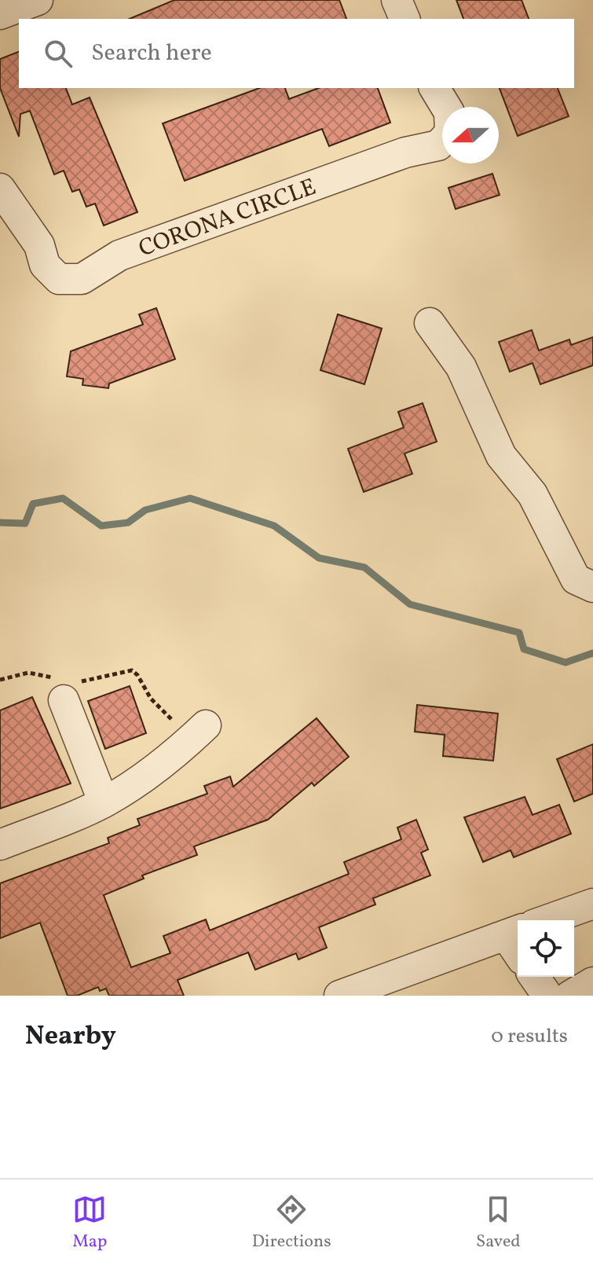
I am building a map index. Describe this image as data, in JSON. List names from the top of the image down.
{
  "streets": {
    "street": ["CORONA CIRCLE"]
  },
  "north": "left",
  "page": {
    "search": "Search here",
    "heading": ["Nearby", "0 results"],
    "nav": ["Map", "Directions", "Saved"]
  }
}
